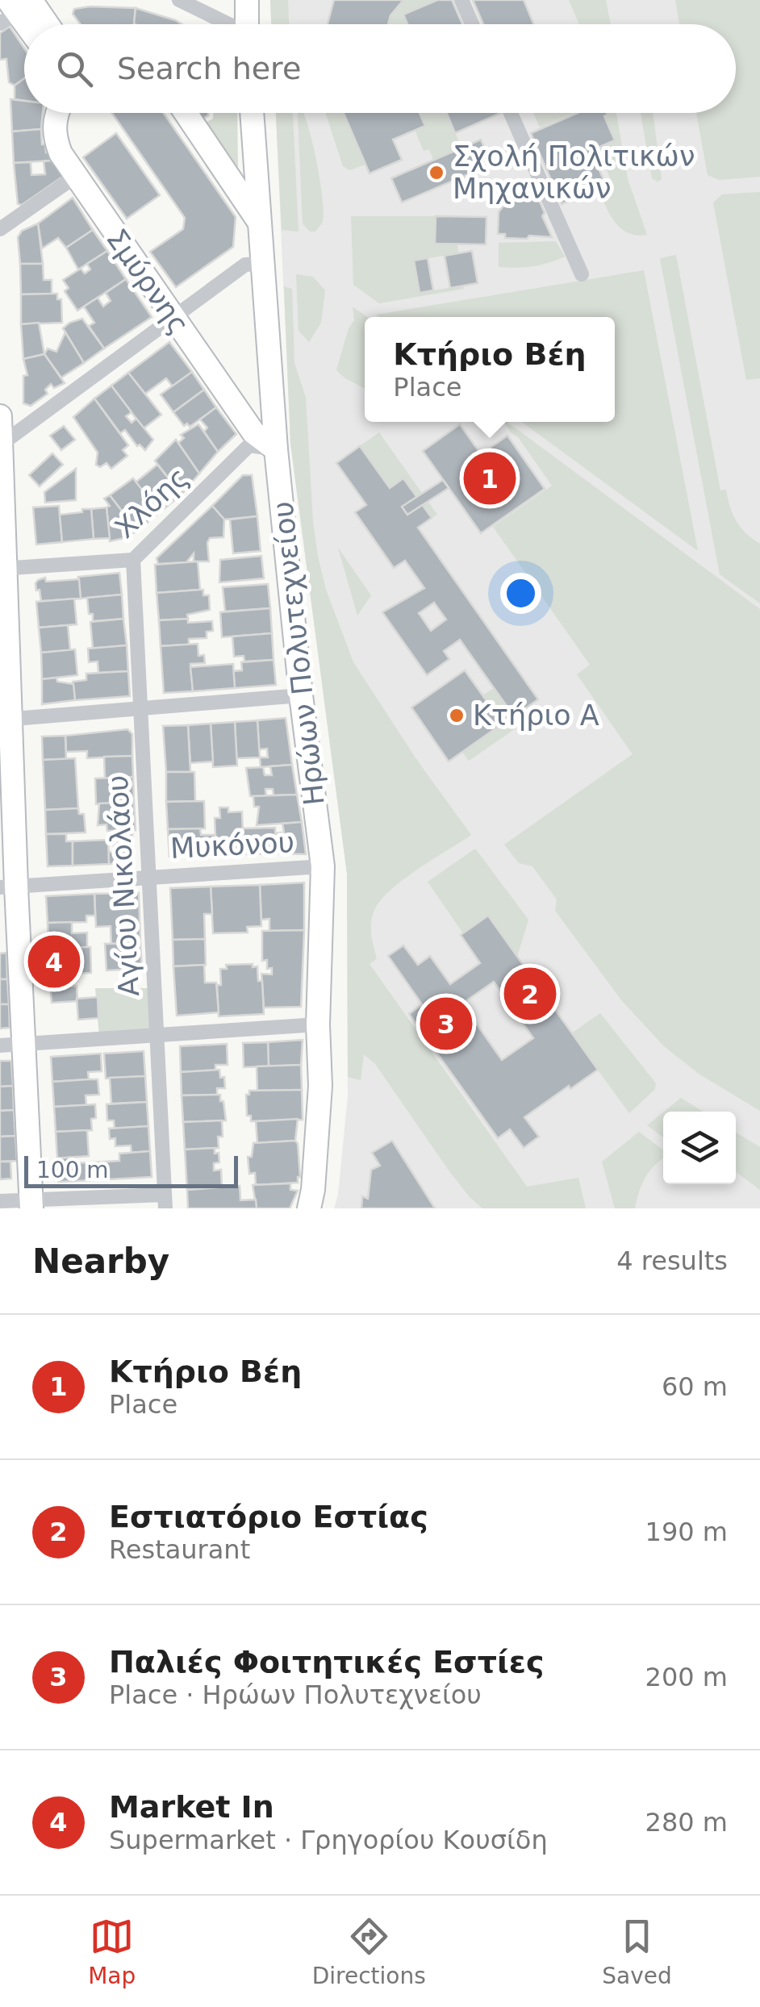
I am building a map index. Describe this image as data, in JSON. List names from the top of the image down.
{
  "streets": {
    "street": [
      "Σμύρνης",
      "Χλόης",
      "Ηρώων Πολυτεχνείου",
      "Μυκόνου",
      "Αγίου Νικολάου"
    ]
  },
  "crossings": [
    ["Σμύρνης", "Χλόης"],
    ["Σμύρνης", "Ηρώων Πολυτεχνείου"],
    ["Χλόης", "Ηρώων Πολυτεχνείου"],
    ["Χλόης", "Αγίου Νικολάου"],
    ["Ηρώων Πολυτεχνείου", "Μυκόνου"],
    ["Μυκόνου", "Αγίου Νικολάου"]
  ],
  "places": ["Σχολή Πολιτικών Μηχανικών", "Κτήριο Α"],
  "scale_bar": "100 m",
  "page": {
    "search": "Search here",
    "popup": ["Κτήριο Βέη", "Place"],
    "pins": [
      "1",
      "4",
      "2",
      "3"
    ],
    "scale": "100 m",
    "heading": ["Nearby", "4 results"],
    "list": [
      {
        "mark": "1",
        "name": "Κτήριο Βέη",
        "note": "Place",
        "value": "60 m"
      },
      {
        "mark": "2",
        "name": "Εστιατόριο Εστίας",
        "note": "Restaurant",
        "value": "190 m"
      },
      {
        "mark": "3",
        "name": "Παλιές Φοιτητικές Εστίες",
        "note": "Place · Ηρώων Πολυτεχνείου",
        "value": "200 m"
      },
      {
        "mark": "4",
        "name": "Market In",
        "note": "Supermarket · Γρηγορίου Κουσίδη",
        "value": "280 m"
      }
    ],
    "nav": ["Map", "Directions", "Saved"]
  }
}
